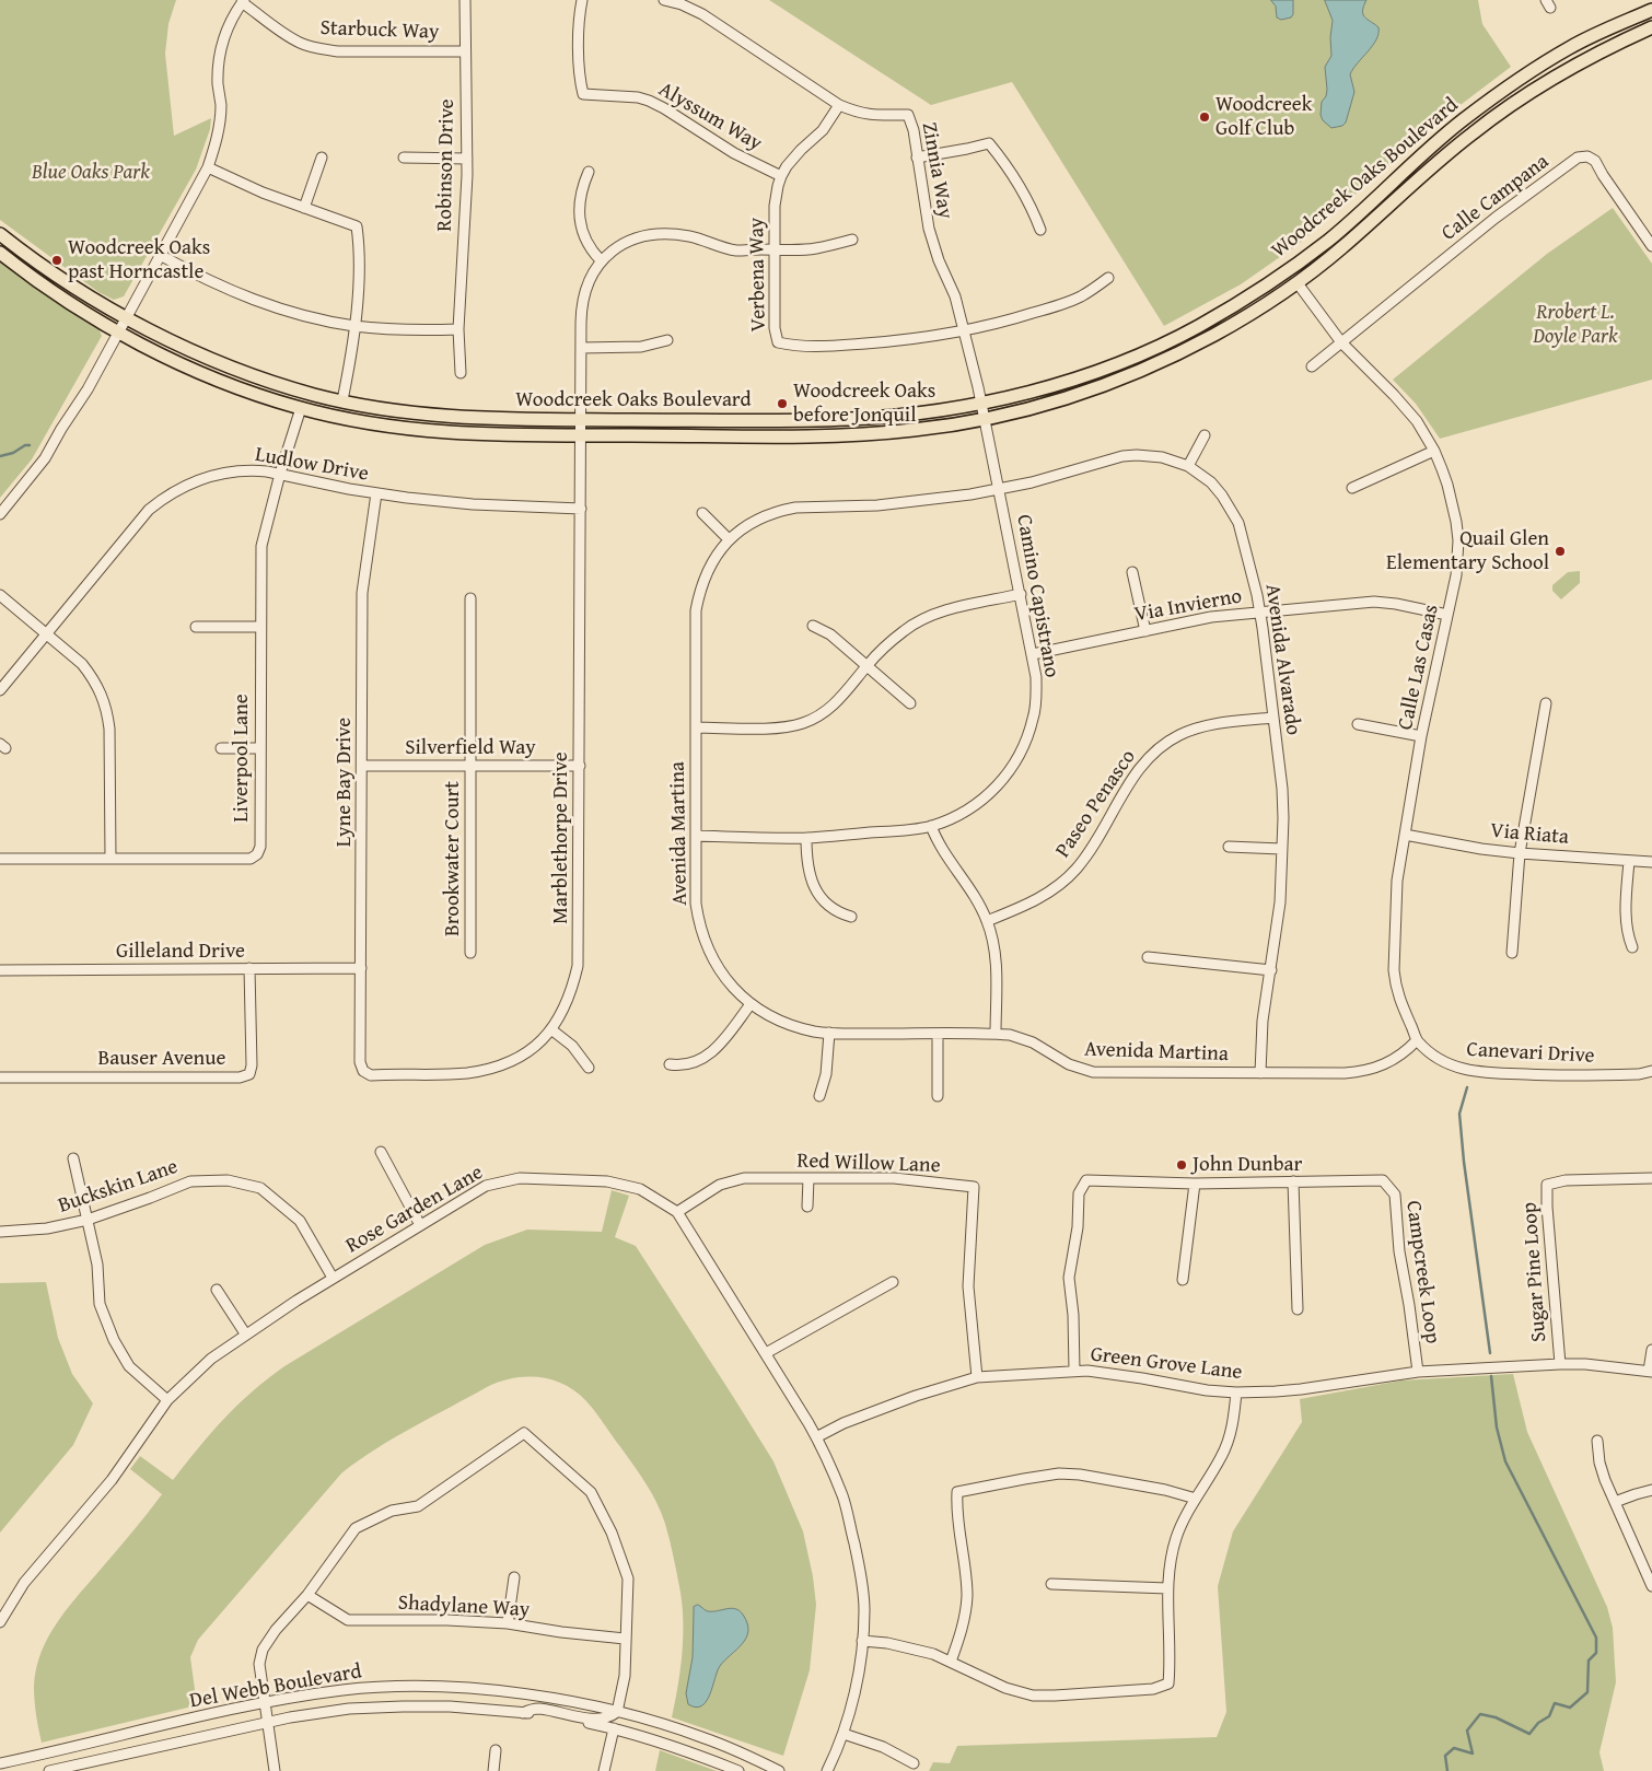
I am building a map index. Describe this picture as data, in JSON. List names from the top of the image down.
{
  "streets": {
    "main road": ["Woodcreek Oaks Boulevard"],
    "street": [
      "Starbuck Way",
      "Alyssum Way",
      "Robinson Drive",
      "Zinnia Way",
      "Calle Campana",
      "Verbena Way",
      "Ludlow Drive",
      "Camino Capistrano",
      "Via Invierno",
      "Avenida Alvarado",
      "Calle Las Casas",
      "Silverfield Way",
      "Liverpool Lane",
      "Lyne Bay Drive",
      "Paseo Penasco",
      "Avenida Martina",
      "Via Riata",
      "Marblethorpe Drive",
      "Brookwater Court",
      "Gilleland Drive",
      "Canevari Drive",
      "Bauser Avenue",
      "Red Willow Lane",
      "Buckskin Lane",
      "Rose Garden Lane",
      "Campcreek Loop",
      "Sugar Pine Loop",
      "Green Grove Lane",
      "Shadylane Way",
      "Del Webb Boulevard"
    ]
  },
  "crossings": [
    ["Starbuck Way", "Robinson Drive"],
    ["Alyssum Way", "Verbena Way"],
    ["Zinnia Way", "Woodcreek Oaks Boulevard"],
    ["Zinnia Way", "Verbena Way"],
    ["Zinnia Way", "Camino Capistrano"],
    ["Woodcreek Oaks Boulevard", "Camino Capistrano"],
    ["Woodcreek Oaks Boulevard", "Calle Las Casas"],
    ["Woodcreek Oaks Boulevard", "Liverpool Lane"],
    ["Woodcreek Oaks Boulevard", "Marblethorpe Drive"],
    ["Calle Campana", "Calle Las Casas"],
    ["Ludlow Drive", "Liverpool Lane"],
    ["Ludlow Drive", "Lyne Bay Drive"],
    ["Ludlow Drive", "Marblethorpe Drive"],
    ["Camino Capistrano", "Via Invierno"],
    ["Camino Capistrano", "Avenida Alvarado"],
    ["Camino Capistrano", "Avenida Martina"],
    ["Via Invierno", "Avenida Alvarado"],
    ["Via Invierno", "Calle Las Casas"],
    ["Avenida Alvarado", "Paseo Penasco"],
    ["Avenida Alvarado", "Avenida Martina"],
    ["Calle Las Casas", "Avenida Martina"],
    ["Calle Las Casas", "Via Riata"],
    ["Calle Las Casas", "Canevari Drive"],
    ["Silverfield Way", "Lyne Bay Drive"],
    ["Silverfield Way", "Marblethorpe Drive"],
    ["Silverfield Way", "Brookwater Court"],
    ["Lyne Bay Drive", "Marblethorpe Drive"],
    ["Lyne Bay Drive", "Gilleland Drive"],
    ["Avenida Martina", "Canevari Drive"],
    ["Gilleland Drive", "Bauser Avenue"],
    ["Red Willow Lane", "Rose Garden Lane"],
    ["Red Willow Lane", "Green Grove Lane"],
    ["Buckskin Lane", "Rose Garden Lane"],
    ["Rose Garden Lane", "Green Grove Lane"],
    ["Campcreek Loop", "Green Grove Lane"],
    ["Sugar Pine Loop", "Green Grove Lane"]
  ],
  "parks": ["Blue Oaks Park", "Rrobert L. Doyle Park"],
  "places": [
    "Woodcreek Golf Club",
    "Woodcreek Oaks past Horncastle",
    "Woodcreek Oaks before Jonquil",
    "Quail Glen Elementary School",
    "John Dunbar"
  ]
}
